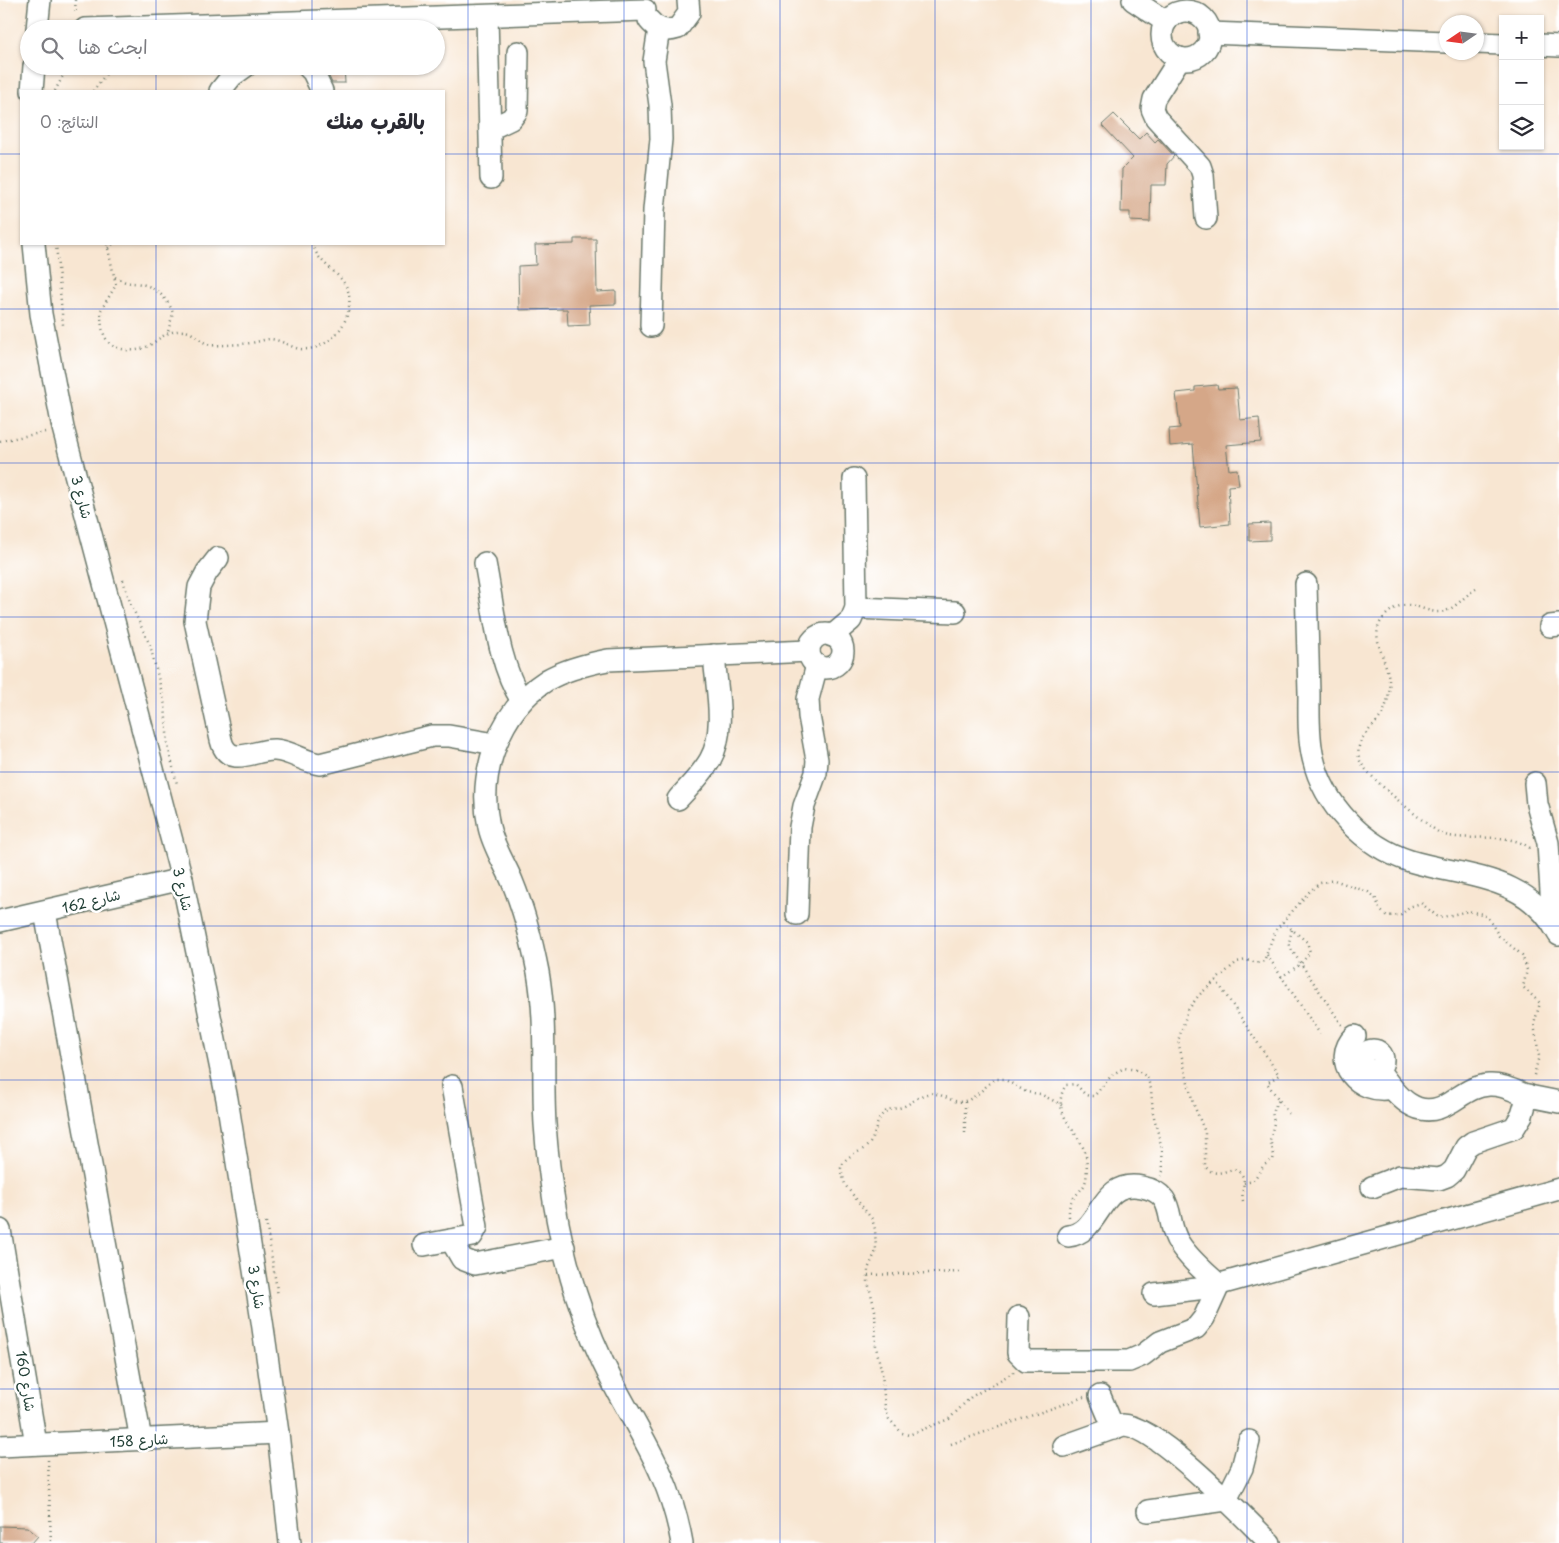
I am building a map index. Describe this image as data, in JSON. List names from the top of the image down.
{
  "streets": {
    "street": [
      "شارع 3",
      "شارع 162",
      "شارع 160",
      "شارع 158"
    ]
  },
  "crossings": [
    ["شارع 3", "شارع 162"],
    ["شارع 3", "شارع 158"],
    ["شارع 160", "شارع 158"]
  ],
  "north": "left",
  "page": {
    "map_buttons": ["+", "−"],
    "search": "ابحث هنا",
    "heading": ["بالقرب منك", "النتائج: 0"]
  }
}
